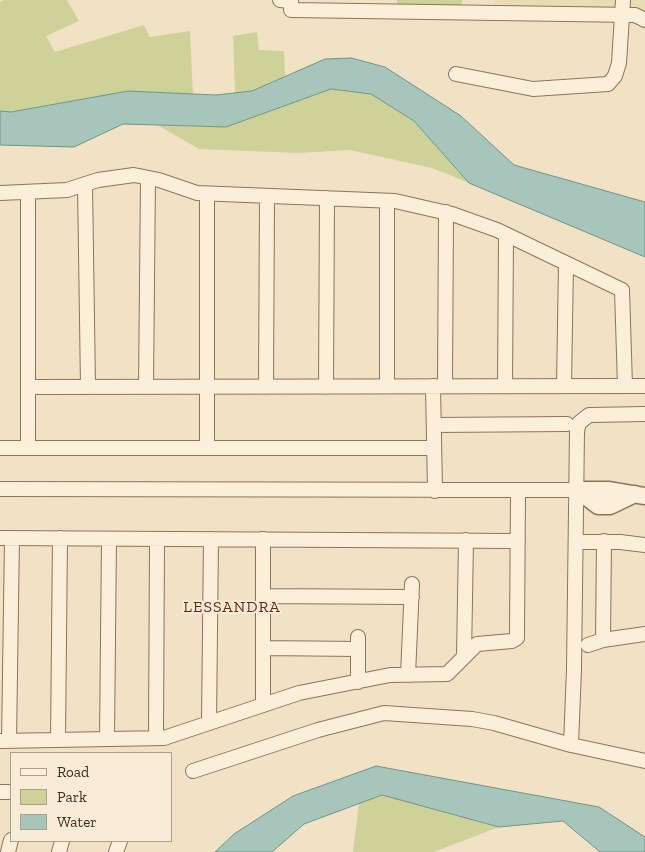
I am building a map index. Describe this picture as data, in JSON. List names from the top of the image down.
{
  "districts": ["LESSANDRA"],
  "legend": ["Road", "Park", "Water"]
}
